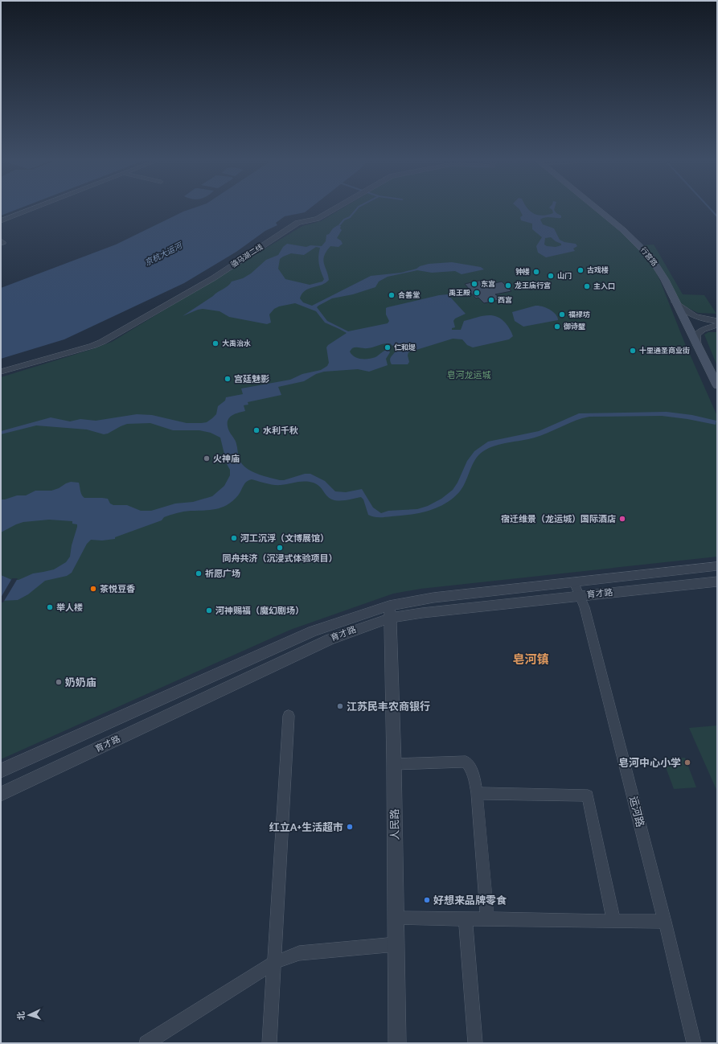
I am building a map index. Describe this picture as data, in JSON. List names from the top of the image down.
{
  "streets": {
    "main road": ["行宫路"],
    "street": [
      "骆马湖二线",
      "育才路",
      "运河路",
      "人民路"
    ]
  },
  "crossings": [
    ["育才路", "运河路"],
    ["育才路", "人民路"]
  ],
  "districts": ["皂河镇"],
  "water": ["京杭大运河"],
  "parks": ["皂河龙运城"],
  "places": [
    "古戏楼",
    "钟楼",
    "山门",
    "东宫",
    "龙王庙行宫",
    "主入口",
    "禹王殿",
    "合善堂",
    "西宫",
    "福禄坊",
    "御诗壁",
    "大禹治水",
    "仁和堤",
    "十里通圣商业街",
    "宫廷魅影",
    "水利千秋",
    "火神庙",
    "宿迁维景（龙运城）国际酒店",
    "河工沉浮（文博展馆）",
    "同舟共济（沉浸式体验项目）",
    "祈愿广场",
    "茶悦豆香",
    "举人楼",
    "河神赐福（魔幻剧场）",
    "奶奶庙",
    "江苏民丰农商银行",
    "皂河中心小学",
    "红立A+生活超市",
    "好想来品牌零食"
  ],
  "north": "left"
}
